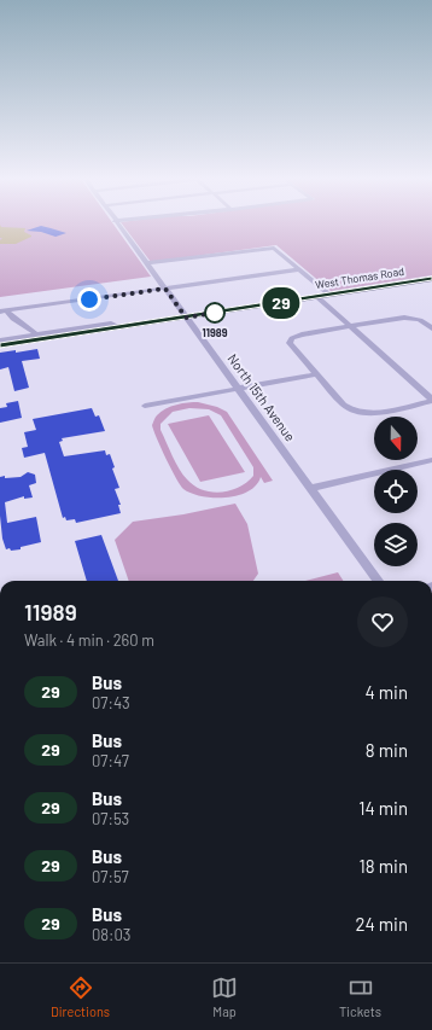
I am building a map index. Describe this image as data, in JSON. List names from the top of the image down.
{
  "streets": {
    "main road": ["West Thomas Road"],
    "street": ["North 15th Avenue"]
  },
  "crossings": [
    ["West Thomas Road", "North 15th Avenue"]
  ],
  "places": ["11989"],
  "lines": ["bus line 29"],
  "north": "bottom",
  "page": {
    "on_map": "29",
    "heading": ["11989", "Walk · 4 min · 260 m"],
    "list": [
      {
        "mark": "29",
        "name": "Bus",
        "note": "07:43",
        "value": "4 min"
      },
      {
        "mark": "29",
        "name": "Bus",
        "note": "07:47",
        "value": "8 min"
      },
      {
        "mark": "29",
        "name": "Bus",
        "note": "07:53",
        "value": "14 min"
      },
      {
        "mark": "29",
        "name": "Bus",
        "note": "07:57",
        "value": "18 min"
      },
      {
        "mark": "29",
        "name": "Bus",
        "note": "08:03",
        "value": "24 min"
      }
    ],
    "tabs": ["Directions", "Map", "Tickets"]
  }
}
